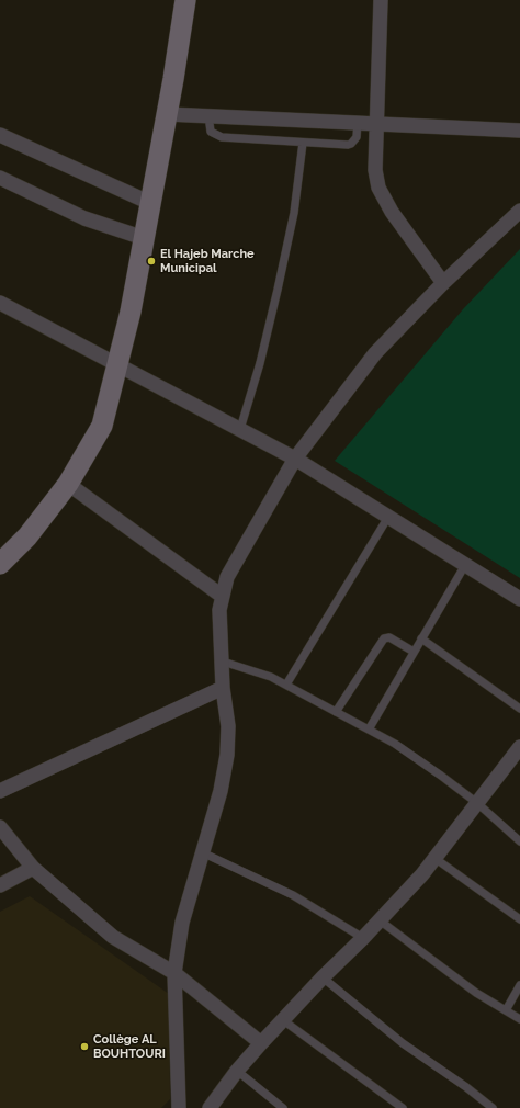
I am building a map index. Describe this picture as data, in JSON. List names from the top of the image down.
{
  "places": ["El Hajeb Marche Municipal", "Collège AL BOUHTOURI"]
}
